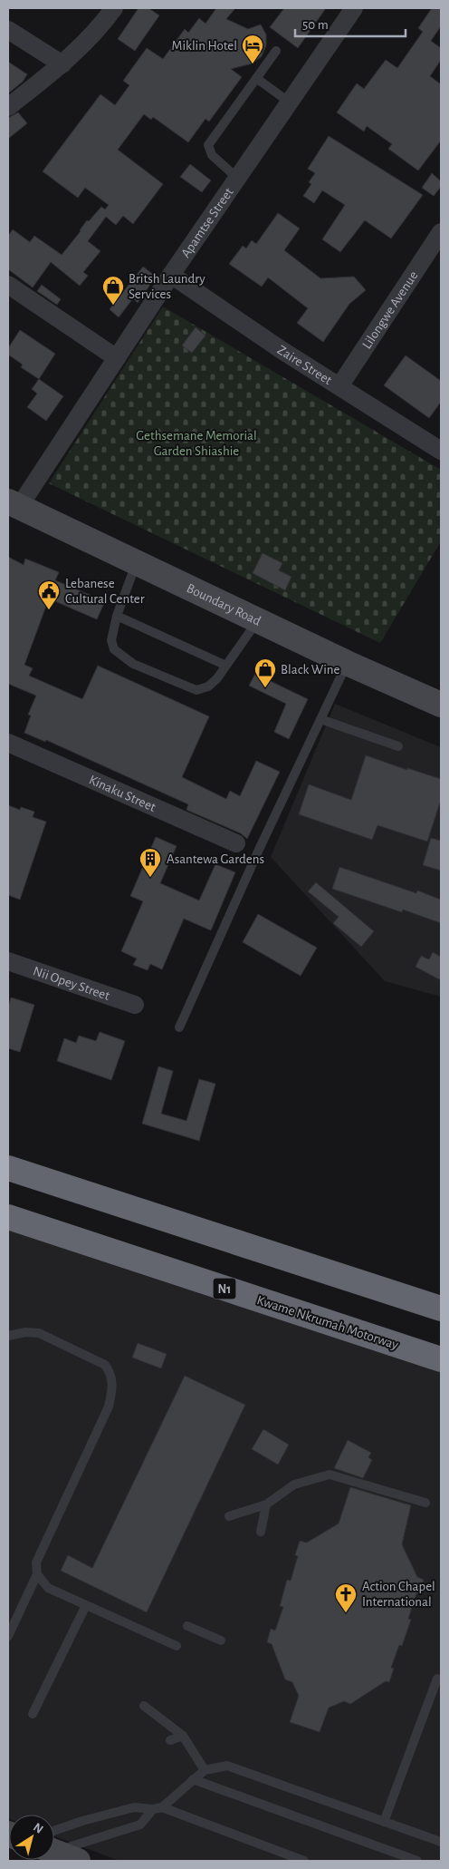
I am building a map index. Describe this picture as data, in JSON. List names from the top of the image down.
{
  "streets": {
    "highway": ["N1", "Kwame Nkrumah Motorway"],
    "main road": ["Boundary Road"],
    "street": [
      "Apamtse Street",
      "Lilongwe Avenue",
      "Zaire Street",
      "Kinaku Street",
      "Nii Opey Street"
    ]
  },
  "crossings": [
    ["Apamtse Street", "Zaire Street"],
    ["Apamtse Street", "Boundary Road"],
    ["Lilongwe Avenue", "Zaire Street"]
  ],
  "parks": ["Gethsemane Memorial Garden Shiashie"],
  "places": {
    "hotel": ["Miklin Hotel"],
    "shop": ["Britsh Laundry Services", "Black Wine"],
    "public building": ["Lebanese Cultural Center"],
    "building": ["Asantewa Gardens"],
    "church": ["Action Chapel International"]
  },
  "scale_bar": "50 m",
  "north": "top right"
}
